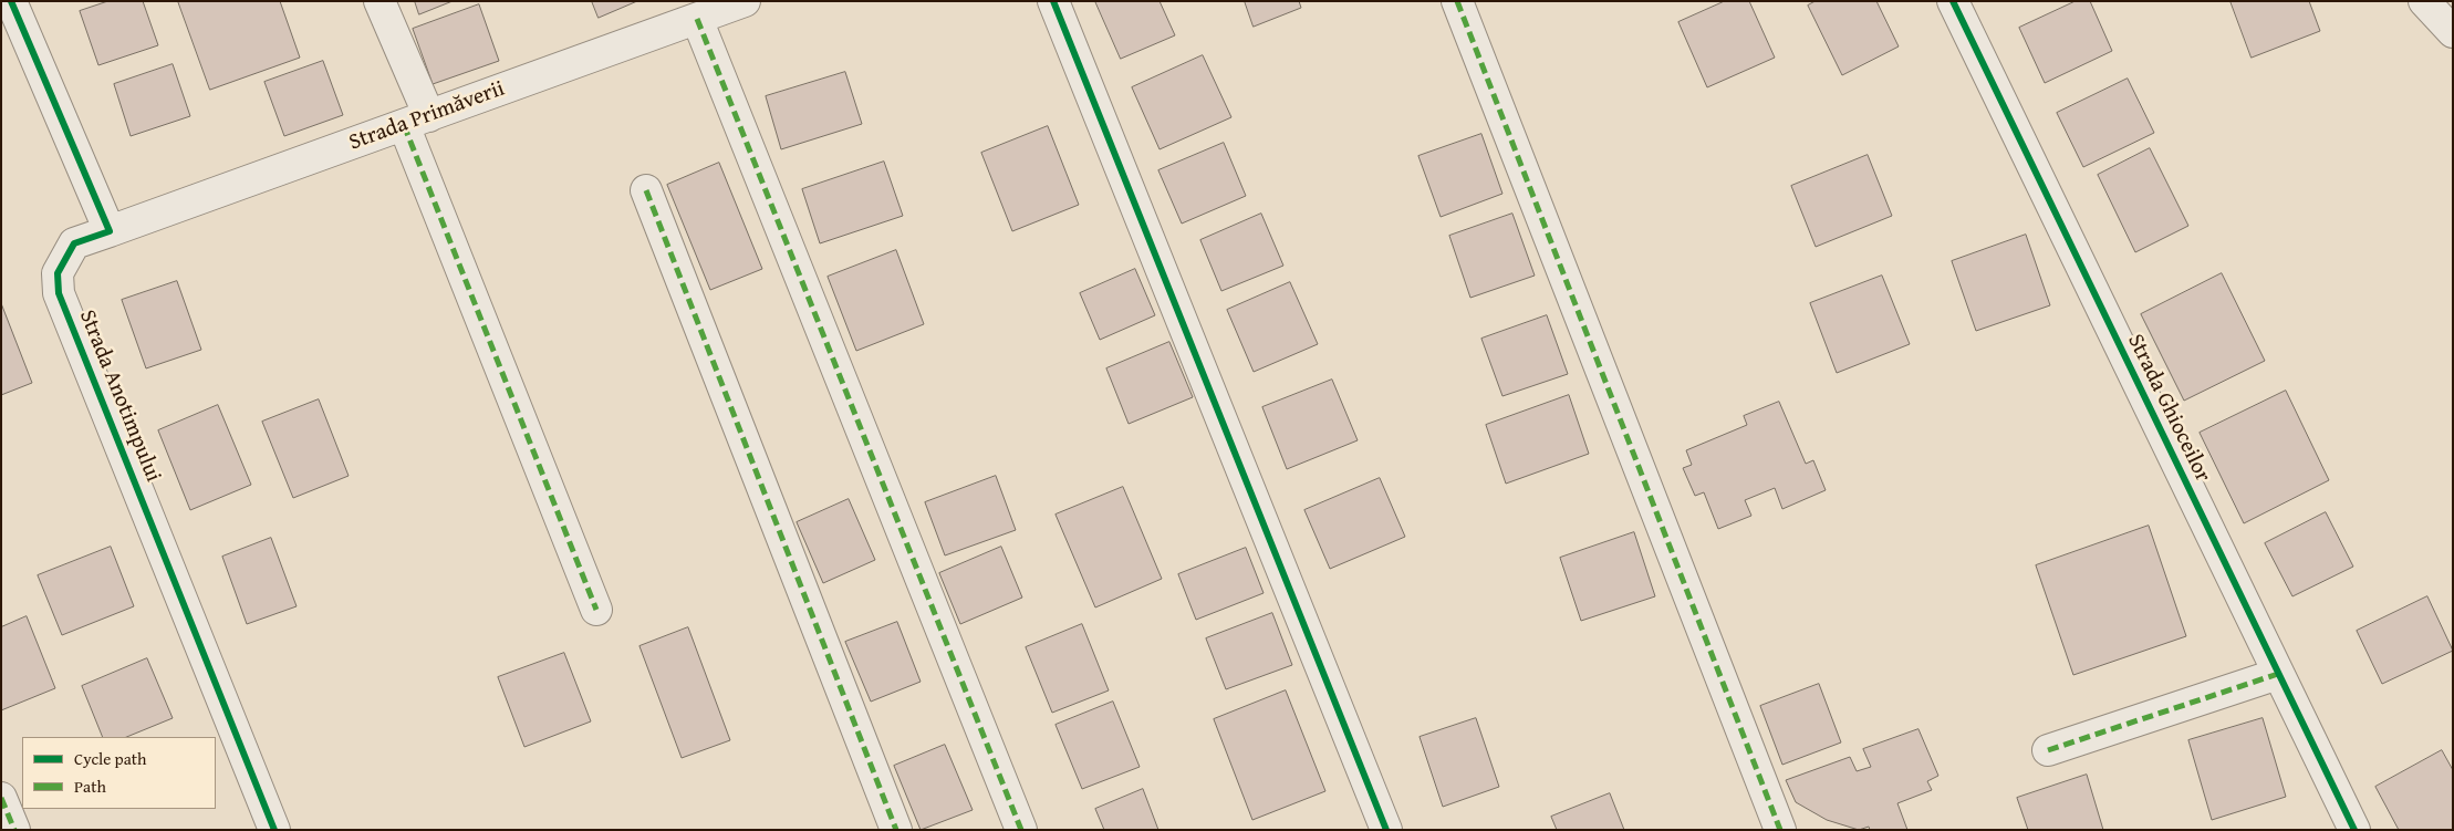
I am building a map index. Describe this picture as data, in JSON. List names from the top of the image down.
{
  "streets": {
    "street": ["Strada Primăverii", "Strada Anotimpului", "Strada Ghioceilor"]
  },
  "crossings": [
    ["Strada Primăverii", "Strada Anotimpului"]
  ],
  "legend": ["Cycle path", "Path"]
}
